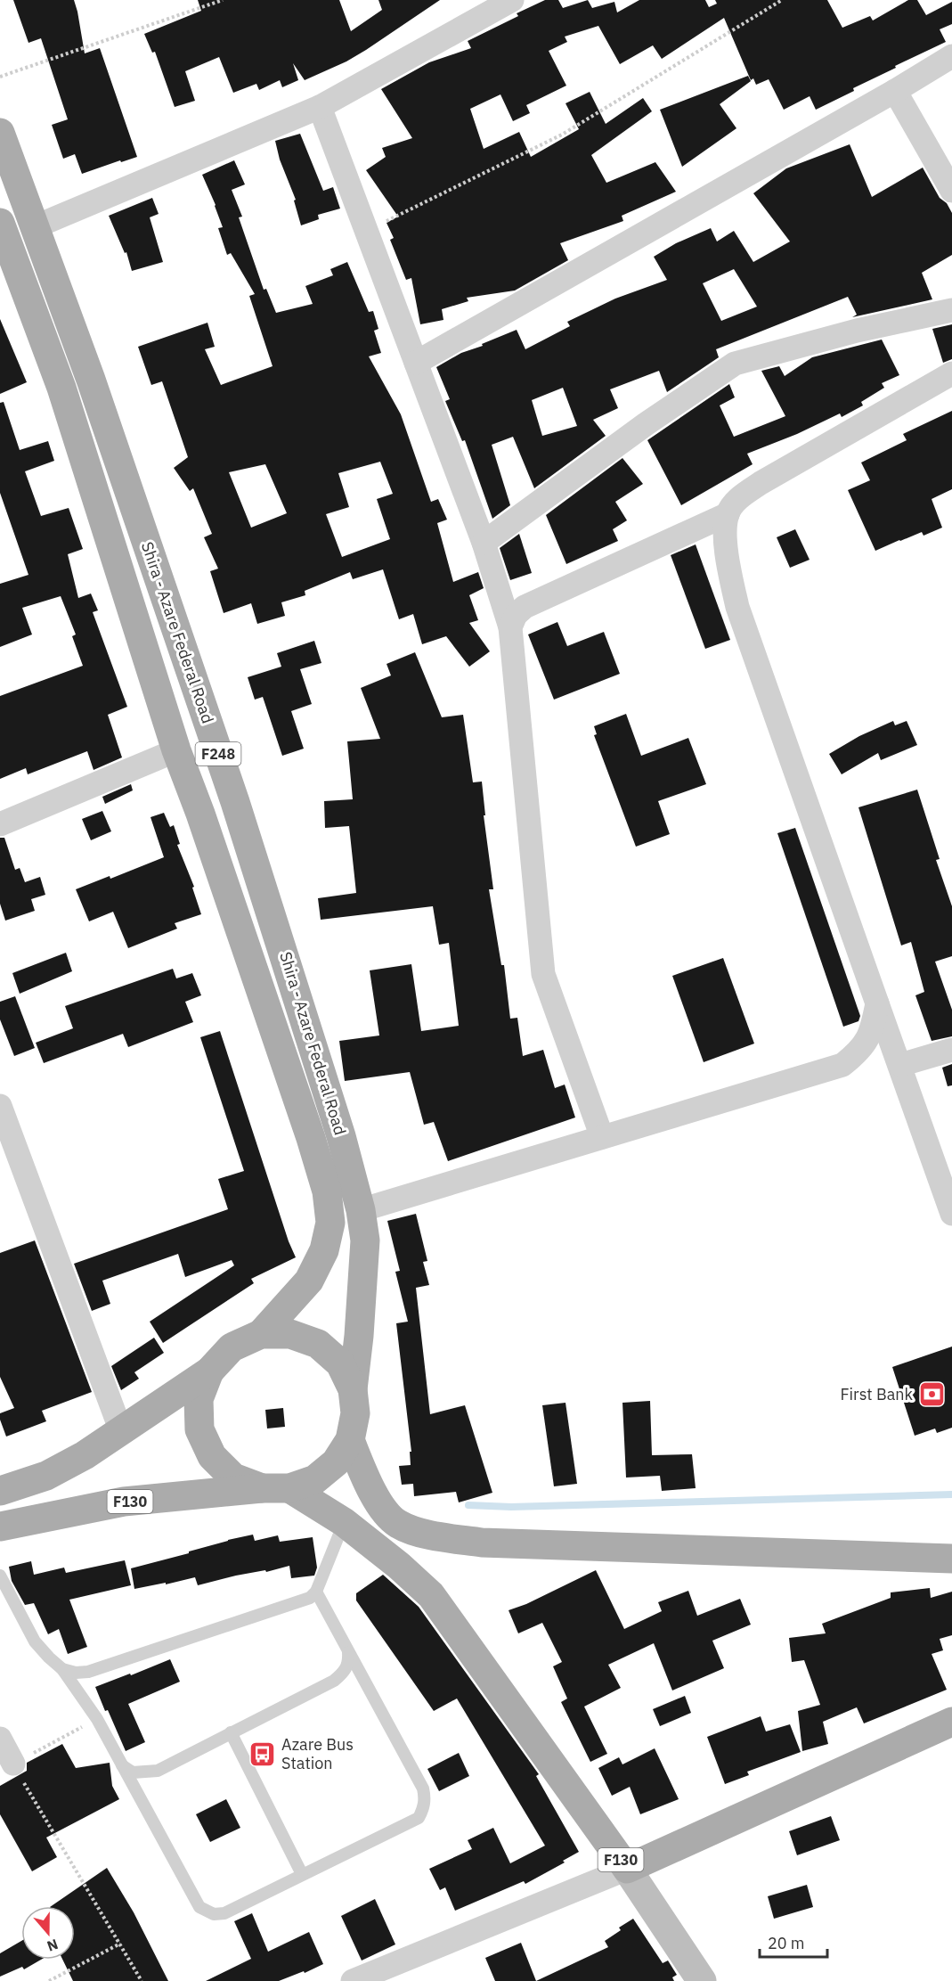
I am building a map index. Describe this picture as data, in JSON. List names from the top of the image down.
{
  "streets": {
    "main road": ["Shira - Azare Federal Road", "F248", "F130"]
  },
  "crossings": [
    ["Shira - Azare Federal Road", "F130"]
  ],
  "places": {
    "bank": ["First Bank"],
    "bus stop": ["Azare Bus Station"]
  },
  "scale_bar": "20 m",
  "north": "bottom"
}
